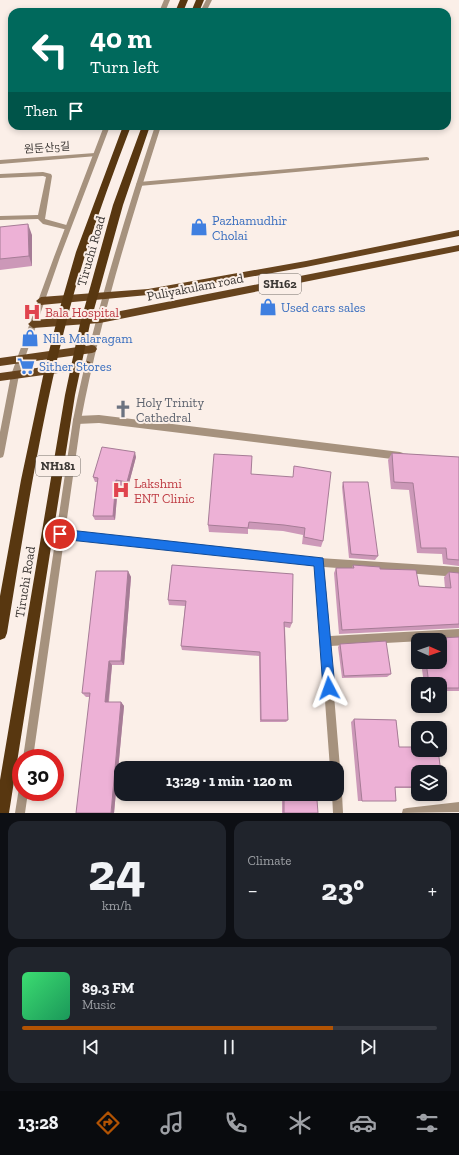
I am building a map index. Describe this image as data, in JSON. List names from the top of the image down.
{
  "streets": {
    "highway": ["Tiruchi Road", "NH181"],
    "main road": ["SH162", "Puliyakulam road"],
    "street": ["원둔산5길"]
  },
  "places": {
    "shop": ["Pazhamudhir Cholai", "Used cars sales", "Nila Malaragam"],
    "hospital": ["Bala Hospital", "Lakshmi ENT Clinic"],
    "supermarket": ["Sither Stores"],
    "church": ["Holy Trinity Cathedral"]
  },
  "north": "right",
  "page": {
    "turn": ["40 m", "Turn left"],
    "then": "Then",
    "limit": "30",
    "trip": "13:29 · 1 min · 120 m",
    "tile": [
      ["24", "km/h"],
      "Climate"
    ],
    "heat": ["−", "23°", "+"],
    "song": ["89.3 FM", "Music"],
    "tabs": "13:28"
  }
}
